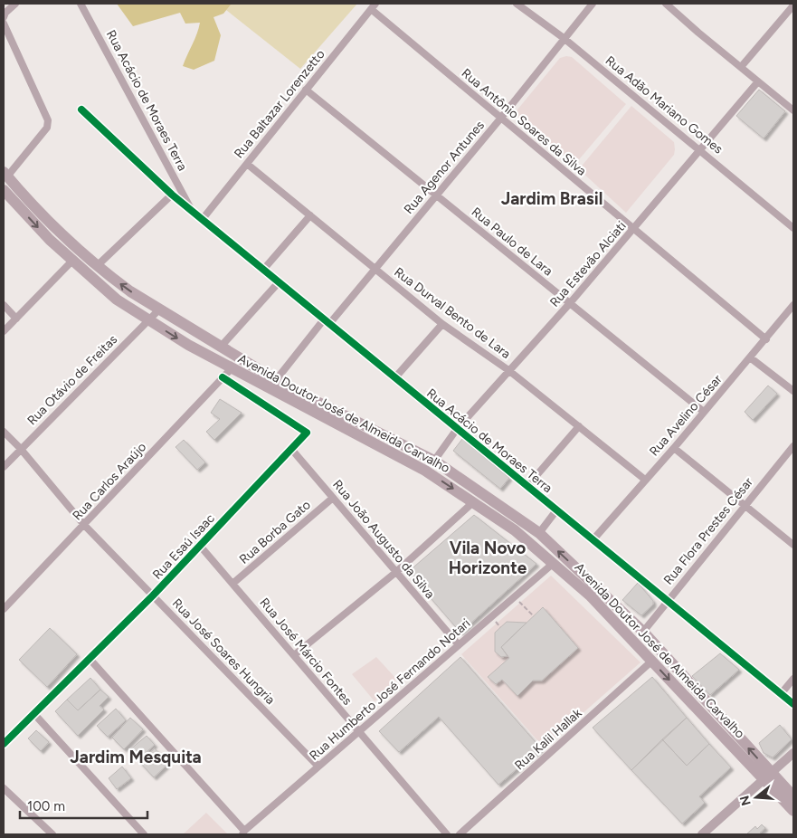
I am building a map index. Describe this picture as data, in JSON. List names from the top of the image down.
{
  "streets": {
    "main road": ["Avenida Doutor José de Almeida Carvalho"],
    "street": [
      "Rua Acácio de Moraes Terra",
      "Rua Baltazar Lorenzetto",
      "Rua Adão Mariano Gomes",
      "Rua Antônio Soares da Silva",
      "Rua Agenor Antunes",
      "Rua Paulo de Lara",
      "Rua Estevão Alciati",
      "Rua Durval Bento de Lara",
      "Rua Otávio de Freitas",
      "Rua Avelino César",
      "Rua Carlos Araújo",
      "Rua Flora Prestes César",
      "Rua Borba Gato",
      "Rua João Augusto da Silva",
      "Rua Esaú Isaac",
      "Rua José Soares Hungria",
      "Rua José Márcio Fontes",
      "Rua Humberto José Fernando Notari",
      "Rua Kalil Hallak"
    ]
  },
  "crossings": [
    ["Rua Acácio de Moraes Terra", "Rua Baltazar Lorenzetto"],
    ["Rua Acácio de Moraes Terra", "Rua Agenor Antunes"],
    ["Rua Acácio de Moraes Terra", "Rua Estevão Alciati"],
    ["Rua Acácio de Moraes Terra", "Rua Avelino César"],
    ["Rua Acácio de Moraes Terra", "Rua Flora Prestes César"],
    ["Rua Baltazar Lorenzetto", "Rua Antônio Soares da Silva"],
    ["Rua Baltazar Lorenzetto", "Rua Paulo de Lara"],
    ["Rua Baltazar Lorenzetto", "Rua Durval Bento de Lara"],
    ["Rua Adão Mariano Gomes", "Rua Agenor Antunes"],
    ["Rua Adão Mariano Gomes", "Rua Estevão Alciati"],
    ["Rua Antônio Soares da Silva", "Rua Agenor Antunes"],
    ["Rua Antônio Soares da Silva", "Rua Estevão Alciati"],
    ["Rua Antônio Soares da Silva", "Rua Avelino César"],
    ["Rua Agenor Antunes", "Rua Paulo de Lara"],
    ["Rua Agenor Antunes", "Rua Durval Bento de Lara"],
    ["Rua Agenor Antunes", "Avenida Doutor José de Almeida Carvalho"],
    ["Rua Paulo de Lara", "Rua Estevão Alciati"],
    ["Rua Paulo de Lara", "Rua Avelino César"],
    ["Rua Estevão Alciati", "Rua Durval Bento de Lara"],
    ["Rua Estevão Alciati", "Avenida Doutor José de Almeida Carvalho"],
    ["Rua Durval Bento de Lara", "Rua Avelino César"],
    ["Rua Otávio de Freitas", "Avenida Doutor José de Almeida Carvalho"],
    ["Rua Otávio de Freitas", "Rua José Soares Hungria"],
    ["Avenida Doutor José de Almeida Carvalho", "Rua Carlos Araújo"],
    ["Avenida Doutor José de Almeida Carvalho", "Rua Flora Prestes César"],
    ["Avenida Doutor José de Almeida Carvalho", "Rua Humberto José Fernando Notari"],
    ["Avenida Doutor José de Almeida Carvalho", "Rua Kalil Hallak"],
    ["Rua Carlos Araújo", "Rua Esaú Isaac"],
    ["Rua Carlos Araújo", "Rua José Soares Hungria"],
    ["Rua Borba Gato", "Rua João Augusto da Silva"],
    ["Rua Borba Gato", "Rua José Márcio Fontes"],
    ["Rua João Augusto da Silva", "Rua Esaú Isaac"],
    ["Rua João Augusto da Silva", "Rua Humberto José Fernando Notari"],
    ["Rua Esaú Isaac", "Rua José Soares Hungria"],
    ["Rua Esaú Isaac", "Rua José Márcio Fontes"],
    ["Rua José Soares Hungria", "Rua Humberto José Fernando Notari"],
    ["Rua José Márcio Fontes", "Rua Humberto José Fernando Notari"]
  ],
  "districts": ["Jardim Brasil", "Vila Novo Horizonte", "Jardim Mesquita"],
  "scale_bar": "100 m",
  "north": "left"
}
